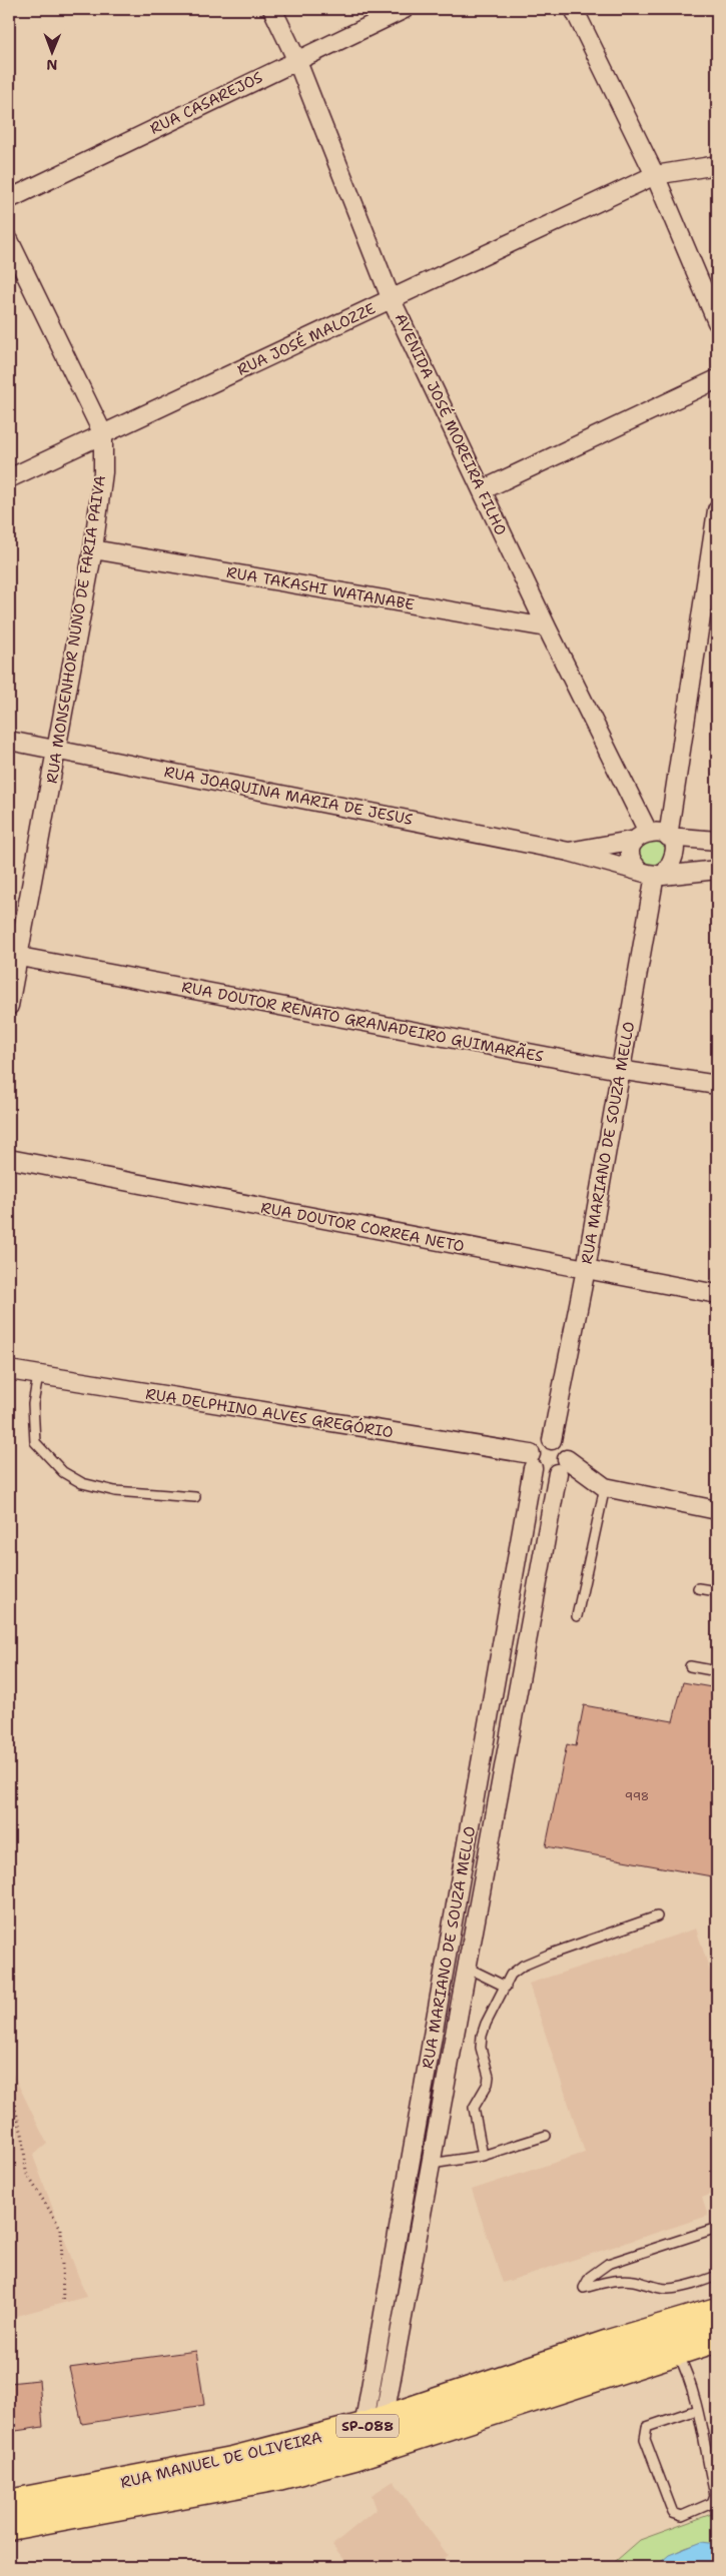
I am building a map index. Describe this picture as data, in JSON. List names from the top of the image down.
{
  "streets": {
    "main road": ["SP-088", "RUA MANUEL DE OLIVEIRA"],
    "street": [
      "RUA CASAREJOS",
      "RUA JOSÉ MALOZZE",
      "AVENIDA JOSÉ MOREIRA FILHO",
      "RUA TAKASHI WATANABE",
      "RUA MONSENHOR NUNO DE FARIA PAIVA",
      "RUA JOAQUINA MARIA DE JESUS",
      "RUA DOUTOR RENATO GRANADEIRO GUIMARÃES",
      "RUA MARIANO DE SOUZA MELLO",
      "RUA DOUTOR CORREA NETO",
      "RUA DELPHINO ALVES GREGÓRIO"
    ]
  },
  "crossings": [
    ["RUA CASAREJOS", "AVENIDA JOSÉ MOREIRA FILHO"],
    ["RUA JOSÉ MALOZZE", "AVENIDA JOSÉ MOREIRA FILHO"],
    ["RUA JOSÉ MALOZZE", "RUA MONSENHOR NUNO DE FARIA PAIVA"],
    ["AVENIDA JOSÉ MOREIRA FILHO", "RUA TAKASHI WATANABE"],
    ["AVENIDA JOSÉ MOREIRA FILHO", "RUA JOAQUINA MARIA DE JESUS"],
    ["AVENIDA JOSÉ MOREIRA FILHO", "RUA MARIANO DE SOUZA MELLO"],
    ["RUA TAKASHI WATANABE", "RUA MONSENHOR NUNO DE FARIA PAIVA"],
    ["RUA MONSENHOR NUNO DE FARIA PAIVA", "RUA JOAQUINA MARIA DE JESUS"],
    ["RUA MONSENHOR NUNO DE FARIA PAIVA", "RUA DOUTOR RENATO GRANADEIRO GUIMARÃES"],
    ["RUA JOAQUINA MARIA DE JESUS", "RUA MARIANO DE SOUZA MELLO"],
    ["RUA DOUTOR RENATO GRANADEIRO GUIMARÃES", "RUA MARIANO DE SOUZA MELLO"],
    ["RUA MARIANO DE SOUZA MELLO", "RUA DOUTOR CORREA NETO"],
    ["RUA MARIANO DE SOUZA MELLO", "RUA DELPHINO ALVES GREGÓRIO"],
    ["RUA MARIANO DE SOUZA MELLO", "RUA MANUEL DE OLIVEIRA"]
  ],
  "house_numbers": ["998"],
  "north": "bottom"
}
